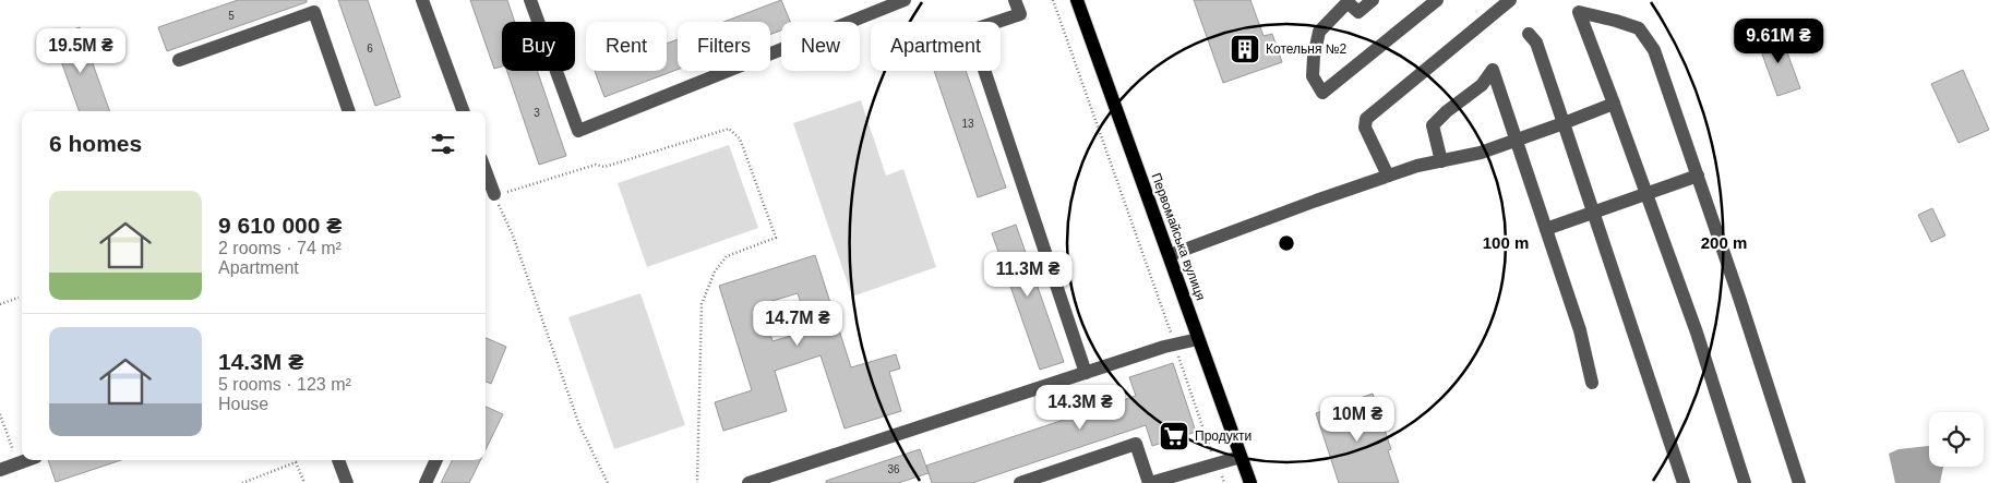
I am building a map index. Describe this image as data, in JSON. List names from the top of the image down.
{
  "streets": {
    "main road": ["Первомайська вулиця"]
  },
  "places": {
    "building": ["Котельня №2"],
    "supermarket": ["Продукти"]
  },
  "house_numbers": [
    "5",
    "6",
    "3",
    "13",
    "36"
  ],
  "page": {
    "price": [
      "9.61M ₴",
      "19.5M ₴",
      "11.3M ₴",
      "14.7M ₴",
      "14.3M ₴",
      "10M ₴"
    ],
    "chip": [
      "Buy",
      "Rent",
      "Filters",
      "New",
      "Apartment"
    ],
    "heading": "6 homes",
    "list": [
      {
        "name": "9 610 000 ₴",
        "note": "2 rooms · 74 m² · Apartment"
      },
      {
        "name": "14.3M ₴",
        "note": "5 rooms · 123 m² · House"
      }
    ]
  },
  "rings": ["100 m", "200 m"]
}
